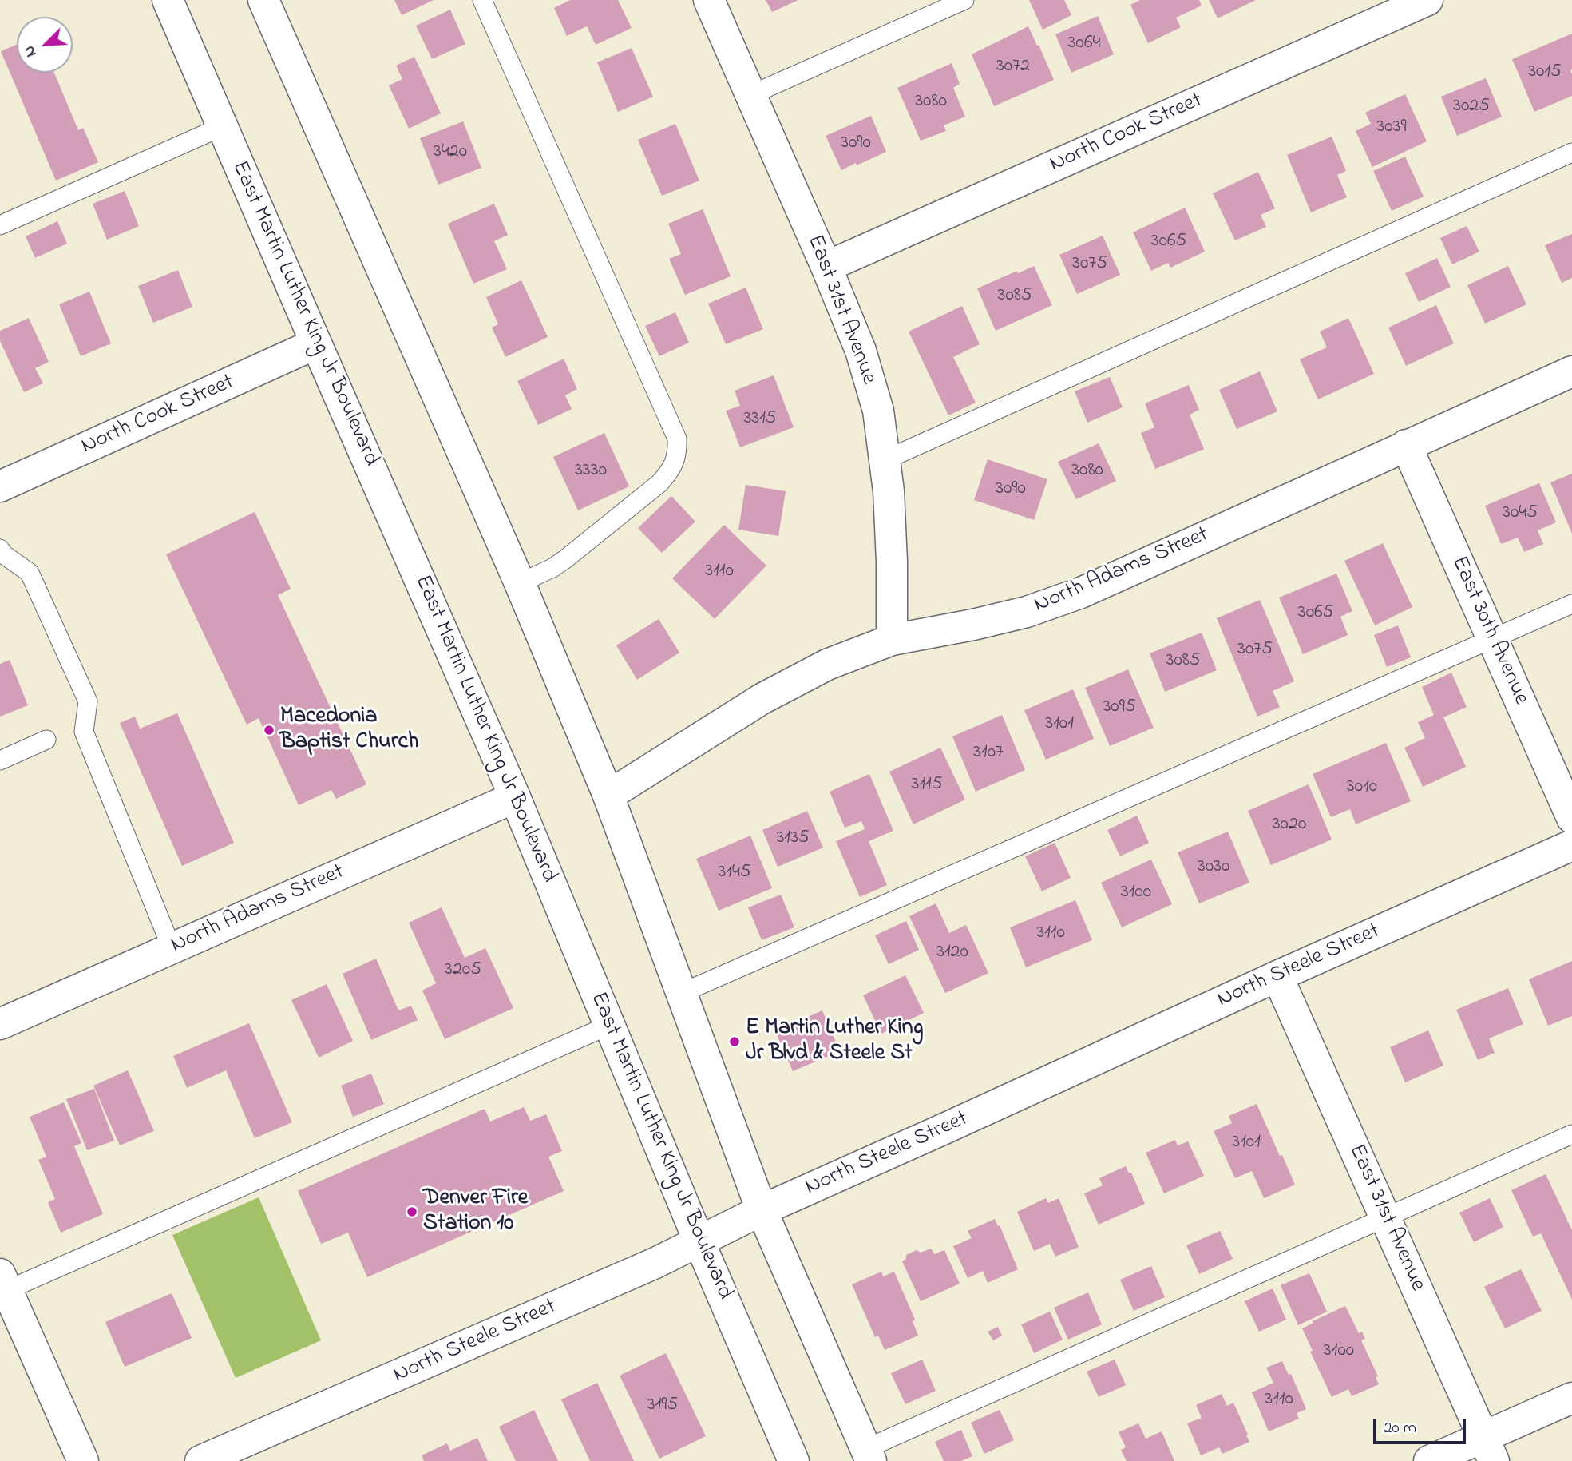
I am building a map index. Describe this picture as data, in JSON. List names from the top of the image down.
{
  "streets": {
    "street": [
      "North Cook Street",
      "East 31st Avenue",
      "East Martin Luther King Jr Boulevard",
      "North Adams Street",
      "East 30th Avenue",
      "North Steele Street"
    ]
  },
  "crossings": [
    ["North Cook Street", "East 31st Avenue"],
    ["North Cook Street", "East Martin Luther King Jr Boulevard"],
    ["East 31st Avenue", "North Adams Street"],
    ["East 31st Avenue", "North Steele Street"],
    ["East Martin Luther King Jr Boulevard", "North Adams Street"],
    ["East Martin Luther King Jr Boulevard", "North Steele Street"],
    ["North Adams Street", "East 30th Avenue"]
  ],
  "places": ["Macedonia Baptist Church", "E Martin Luther King Jr Blvd & Steele St", "Denver Fire Station 10"],
  "house_numbers": [
    "3064",
    "3072",
    "3015",
    "3080",
    "3025",
    "3039",
    "3090",
    "3420",
    "3065",
    "3075",
    "3085",
    "3315",
    "3330",
    "3080",
    "3090",
    "3045",
    "3110",
    "3065",
    "3075",
    "3085",
    "3095",
    "3101",
    "3107",
    "3115",
    "3010",
    "3020",
    "3135",
    "3030",
    "3145",
    "3100",
    "3110",
    "3120",
    "3205",
    "3101",
    "3100",
    "3110",
    "3195"
  ],
  "scale_bar": "20 m",
  "north": "bottom left"
}
